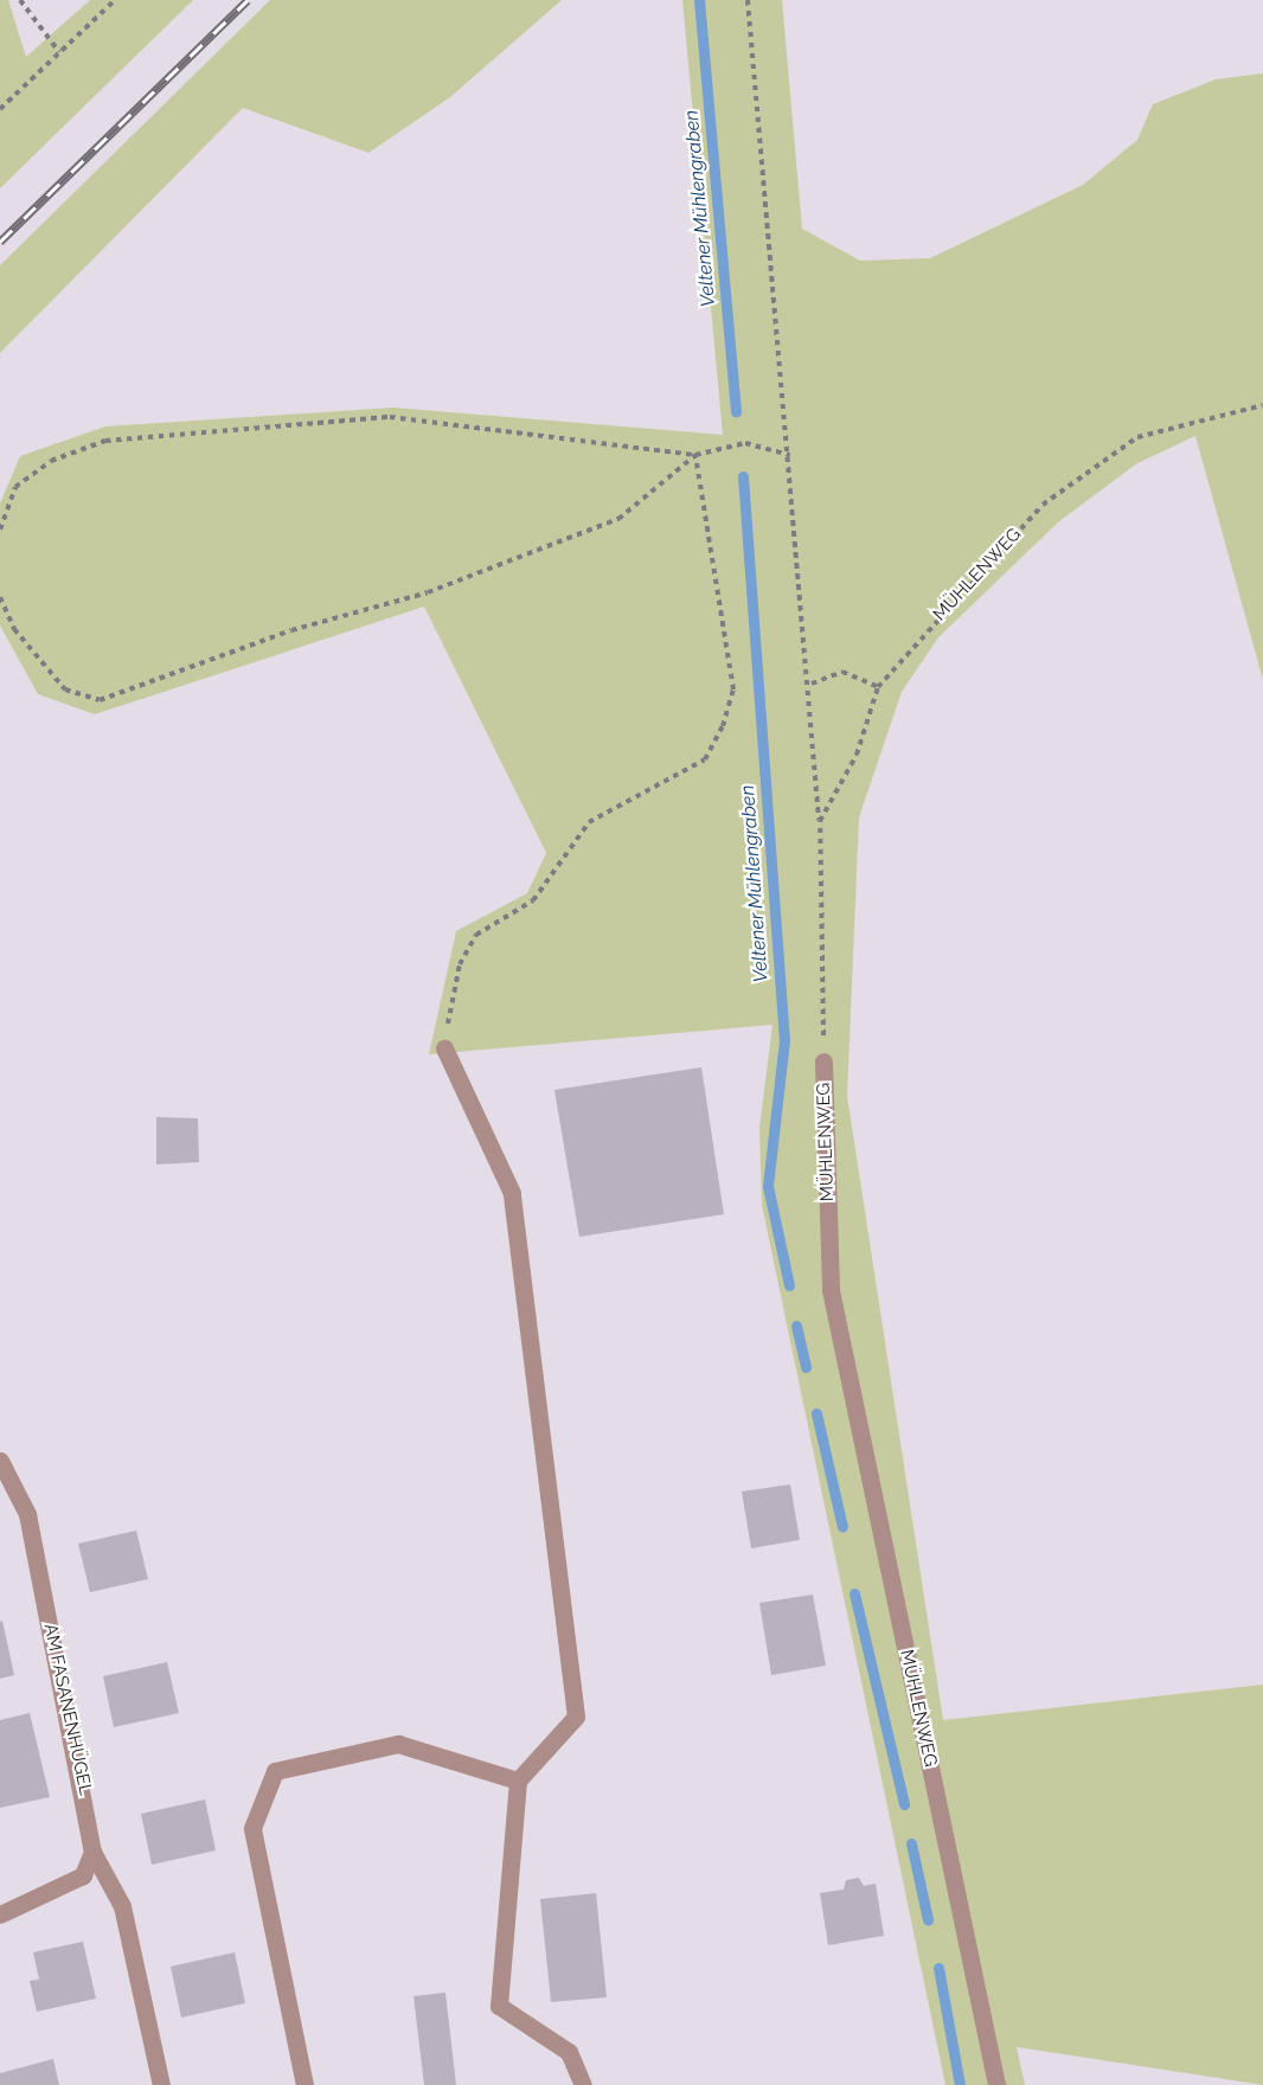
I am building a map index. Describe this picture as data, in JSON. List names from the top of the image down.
{
  "streets": {
    "street": ["MÜHLENWEG", "AM FASANENHÜGEL"]
  },
  "water": ["Veltener Mühlengraben"]
}
